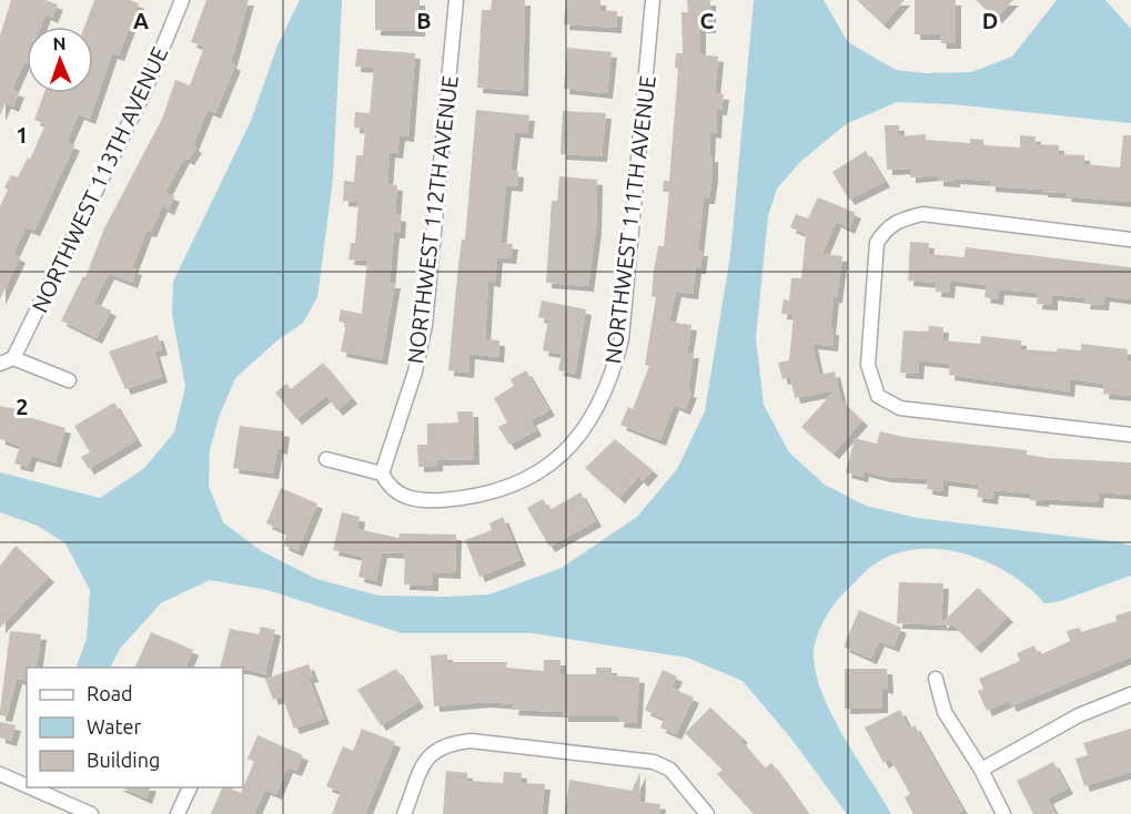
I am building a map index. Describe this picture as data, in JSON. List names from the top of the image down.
{
  "streets": {
    "street": ["NORTHWEST 113TH AVENUE", "NORTHWEST 112TH AVENUE", "NORTHWEST 111TH AVENUE"]
  },
  "crossings": [
    ["NORTHWEST 112TH AVENUE", "NORTHWEST 111TH AVENUE"]
  ],
  "legend": ["Road", "Water", "Building"],
  "north": "top",
  "grid": {
    "columns": [
      "A",
      "B",
      "C",
      "D"
    ],
    "rows": ["1", "2"]
  }
}
